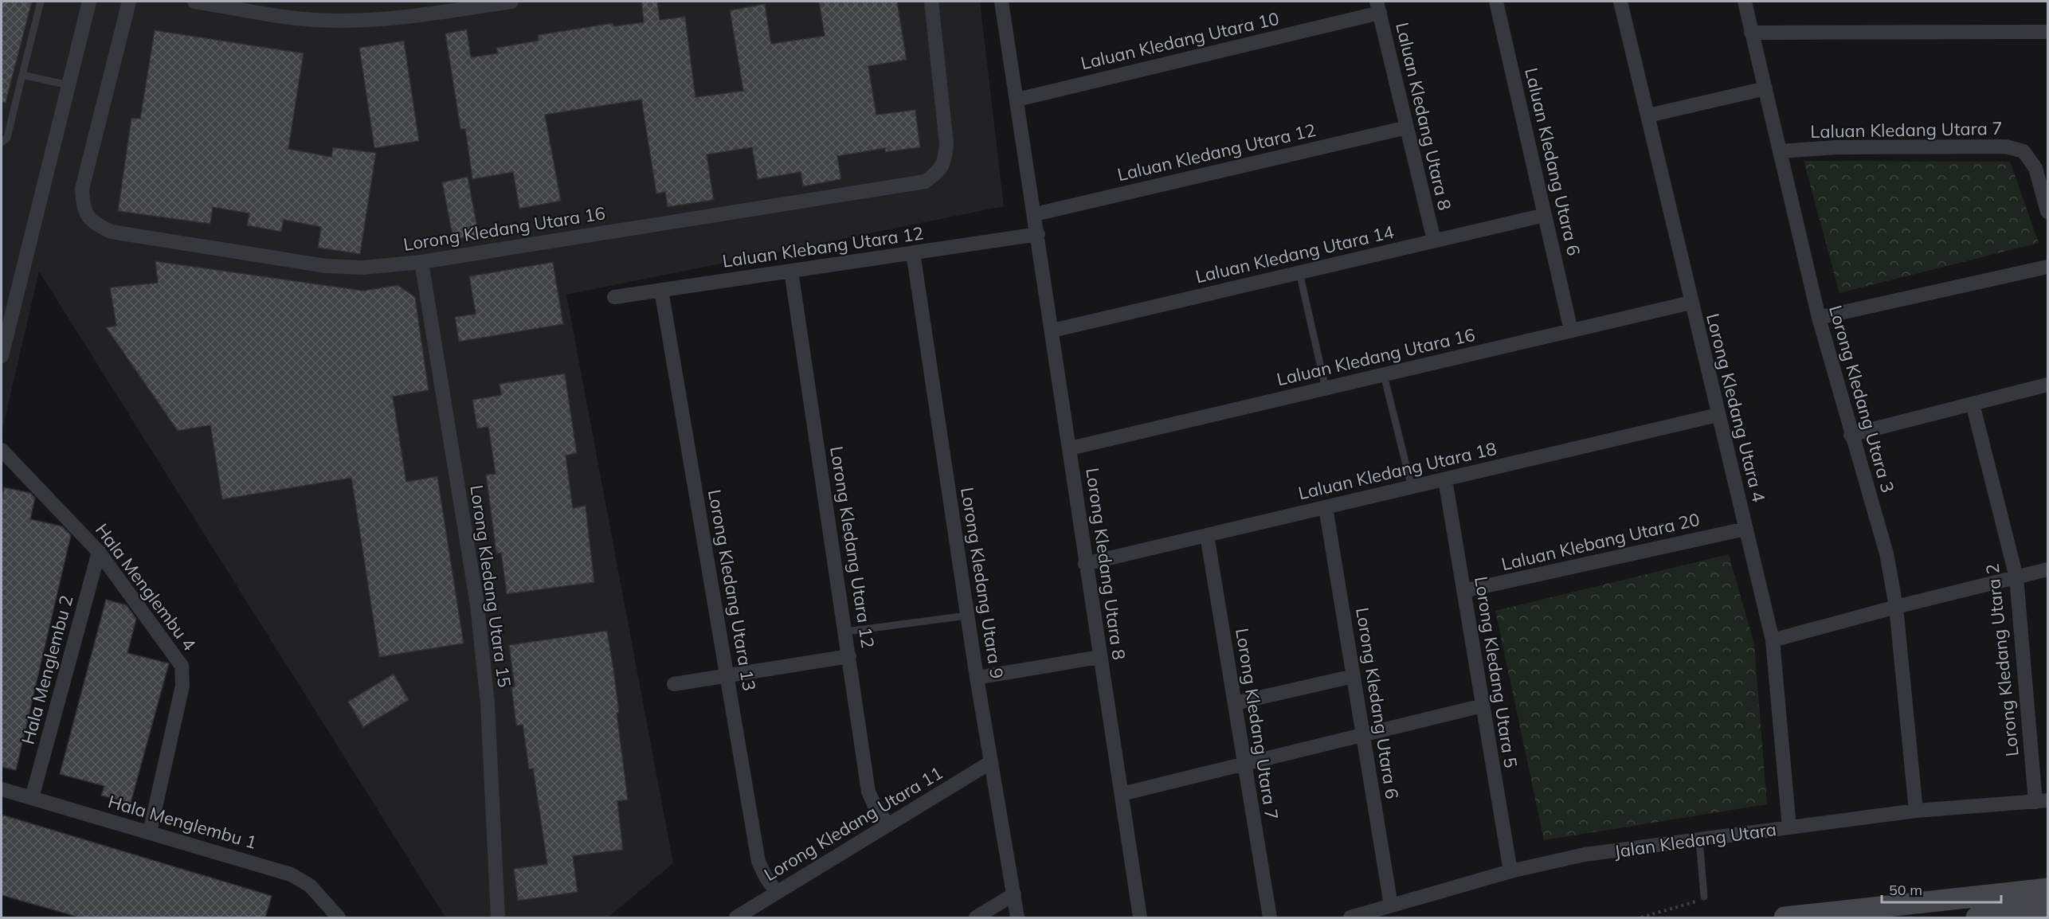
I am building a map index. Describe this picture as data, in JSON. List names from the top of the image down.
{
  "streets": {
    "street": [
      "Laluan Kledang Utara 10",
      "Laluan Kledang Utara 8",
      "Laluan Kledang Utara 7",
      "Laluan Kledang Utara 12",
      "Laluan Kledang Utara 6",
      "Lorong Kledang Utara 16",
      "Laluan Klebang Utara 12",
      "Laluan Kledang Utara 14",
      "Laluan Kledang Utara 16",
      "Lorong Kledang Utara 3",
      "Lorong Kledang Utara 4",
      "Laluan Kledang Utara 18",
      "Laluan Klebang Utara 20",
      "Lorong Kledang Utara 12",
      "Lorong Kledang Utara 8",
      "Lorong Kledang Utara 9",
      "Lorong Kledang Utara 15",
      "Hala Menglembu 4",
      "Lorong Kledang Utara 13",
      "Lorong Kledang Utara 2",
      "Hala Menglembu 2",
      "Lorong Kledang Utara 5",
      "Lorong Kledang Utara 6",
      "Lorong Kledang Utara 7",
      "Hala Menglembu 1",
      "Lorong Kledang Utara 11",
      "Jalan Kledang Utara"
    ]
  },
  "crossings": [
    ["Laluan Kledang Utara 10", "Laluan Kledang Utara 8"],
    ["Laluan Kledang Utara 10", "Lorong Kledang Utara 8"],
    ["Laluan Kledang Utara 8", "Laluan Kledang Utara 12"],
    ["Laluan Kledang Utara 8", "Laluan Kledang Utara 14"],
    ["Laluan Kledang Utara 7", "Lorong Kledang Utara 3"],
    ["Laluan Kledang Utara 12", "Lorong Kledang Utara 8"],
    ["Laluan Kledang Utara 6", "Laluan Kledang Utara 14"],
    ["Laluan Kledang Utara 6", "Laluan Kledang Utara 16"],
    ["Lorong Kledang Utara 16", "Lorong Kledang Utara 15"],
    ["Laluan Klebang Utara 12", "Lorong Kledang Utara 12"],
    ["Laluan Klebang Utara 12", "Lorong Kledang Utara 8"],
    ["Laluan Klebang Utara 12", "Lorong Kledang Utara 9"],
    ["Laluan Klebang Utara 12", "Lorong Kledang Utara 13"],
    ["Laluan Kledang Utara 14", "Lorong Kledang Utara 8"],
    ["Laluan Kledang Utara 16", "Lorong Kledang Utara 4"],
    ["Laluan Kledang Utara 16", "Lorong Kledang Utara 8"],
    ["Lorong Kledang Utara 3", "Jalan Kledang Utara"],
    ["Lorong Kledang Utara 4", "Laluan Kledang Utara 18"],
    ["Lorong Kledang Utara 4", "Laluan Klebang Utara 20"],
    ["Lorong Kledang Utara 4", "Jalan Kledang Utara"],
    ["Laluan Kledang Utara 18", "Lorong Kledang Utara 8"],
    ["Laluan Kledang Utara 18", "Lorong Kledang Utara 5"],
    ["Laluan Kledang Utara 18", "Lorong Kledang Utara 6"],
    ["Laluan Kledang Utara 18", "Lorong Kledang Utara 7"],
    ["Laluan Klebang Utara 20", "Lorong Kledang Utara 5"],
    ["Lorong Kledang Utara 12", "Lorong Kledang Utara 11"],
    ["Lorong Kledang Utara 9", "Lorong Kledang Utara 11"],
    ["Hala Menglembu 4", "Hala Menglembu 2"],
    ["Hala Menglembu 4", "Hala Menglembu 1"],
    ["Lorong Kledang Utara 13", "Lorong Kledang Utara 11"],
    ["Lorong Kledang Utara 2", "Jalan Kledang Utara"],
    ["Hala Menglembu 2", "Hala Menglembu 1"],
    ["Lorong Kledang Utara 5", "Jalan Kledang Utara"],
    ["Lorong Kledang Utara 6", "Jalan Kledang Utara"]
  ],
  "scale_bar": "50 m"
}
